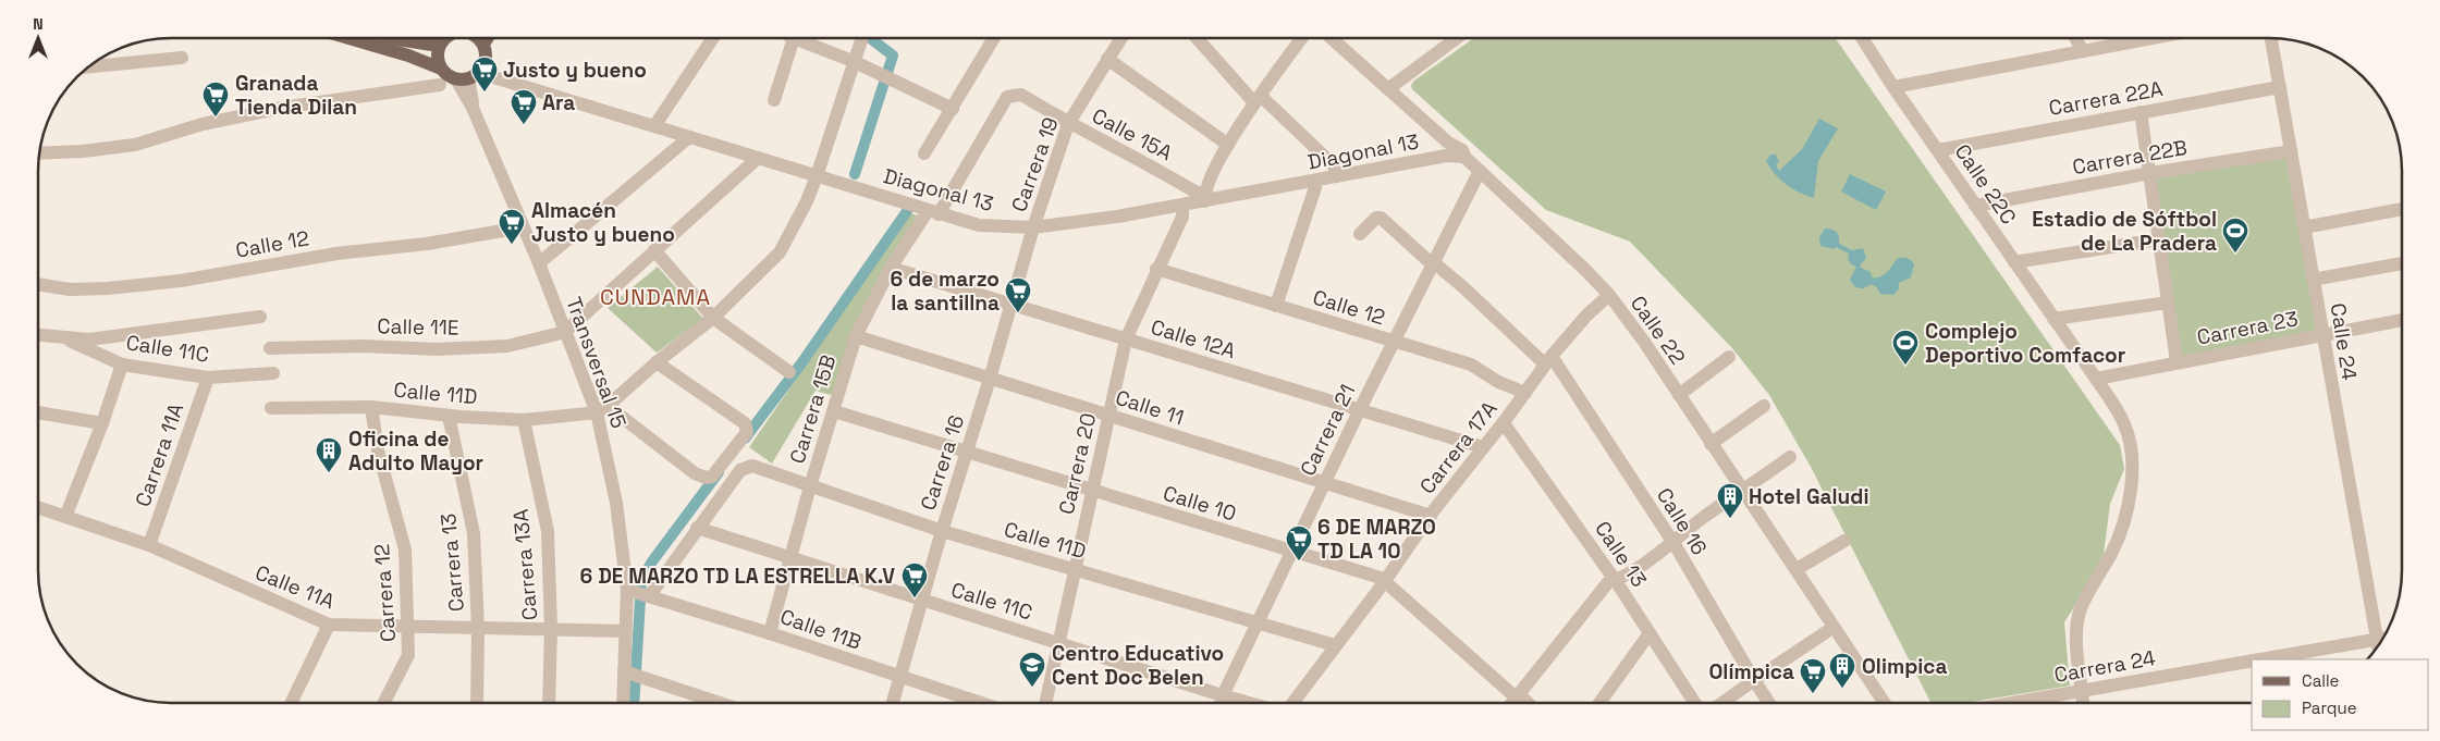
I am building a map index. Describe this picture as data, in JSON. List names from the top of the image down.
{
  "streets": {
    "street": [
      "Carrera 22A",
      "Calle 15A",
      "Diagonal 13",
      "Carrera 22B",
      "Carrera 19",
      "Calle 22C",
      "Calle 12",
      "Calle 11E",
      "Carrera 23",
      "Calle 22",
      "Calle 12A",
      "Calle 24",
      "Calle 11C",
      "Transversal 15",
      "Calle 11D",
      "Calle 11",
      "Carrera 15B",
      "Carrera 21",
      "Carrera 17A",
      "Carrera 11A",
      "Carrera 16",
      "Carrera 20",
      "Calle 10",
      "Calle 16",
      "Calle 13",
      "Carrera 13",
      "Carrera 13A",
      "Calle 11A",
      "Carrera 12",
      "Calle 11B",
      "Carrera 24"
    ]
  },
  "crossings": [
    ["Carrera 22A", "Calle 22C"],
    ["Carrera 22A", "Calle 24"],
    ["Calle 15A", "Diagonal 13"],
    ["Calle 15A", "Carrera 19"],
    ["Calle 15A", "Carrera 15B"],
    ["Diagonal 13", "Carrera 19"],
    ["Diagonal 13", "Calle 22"],
    ["Diagonal 13", "Transversal 15"],
    ["Diagonal 13", "Carrera 15B"],
    ["Diagonal 13", "Carrera 16"],
    ["Diagonal 13", "Carrera 20"],
    ["Carrera 22B", "Calle 22C"],
    ["Carrera 22B", "Calle 24"],
    ["Carrera 19", "Carrera 16"],
    ["Calle 22C", "Carrera 23"],
    ["Calle 22C", "Carrera 24"],
    ["Calle 12", "Transversal 15"],
    ["Calle 12", "Carrera 21"],
    ["Calle 12", "Carrera 17A"],
    ["Calle 12", "Carrera 20"],
    ["Calle 11E", "Transversal 15"],
    ["Carrera 23", "Calle 24"],
    ["Calle 22", "Carrera 21"],
    ["Calle 22", "Carrera 17A"],
    ["Calle 12A", "Carrera 15B"],
    ["Calle 12A", "Carrera 21"],
    ["Calle 12A", "Carrera 17A"],
    ["Calle 12A", "Carrera 16"],
    ["Calle 12A", "Carrera 20"],
    ["Calle 24", "Carrera 24"],
    ["Calle 11C", "Calle 11D"],
    ["Calle 11C", "Carrera 15B"],
    ["Calle 11C", "Carrera 21"],
    ["Calle 11C", "Carrera 11A"],
    ["Calle 11C", "Carrera 16"],
    ["Calle 11C", "Carrera 20"],
    ["Transversal 15", "Calle 11D"],
    ["Transversal 15", "Calle 11A"],
    ["Transversal 15", "Calle 11B"],
    ["Calle 11D", "Carrera 15B"],
    ["Calle 11D", "Carrera 21"],
    ["Calle 11D", "Carrera 17A"],
    ["Calle 11D", "Carrera 16"],
    ["Calle 11D", "Carrera 20"],
    ["Calle 11D", "Carrera 13"],
    ["Calle 11D", "Carrera 13A"],
    ["Calle 11D", "Carrera 12"],
    ["Calle 11", "Carrera 15B"],
    ["Calle 11", "Carrera 21"],
    ["Calle 11", "Carrera 17A"],
    ["Calle 11", "Carrera 16"],
    ["Calle 11", "Carrera 20"],
    ["Carrera 15B", "Calle 10"],
    ["Carrera 15B", "Calle 11B"],
    ["Carrera 21", "Calle 10"],
    ["Carrera 17A", "Calle 10"],
    ["Carrera 17A", "Calle 16"],
    ["Carrera 17A", "Calle 13"],
    ["Carrera 11A", "Calle 11A"],
    ["Carrera 16", "Calle 10"],
    ["Carrera 16", "Calle 11B"],
    ["Carrera 20", "Calle 10"],
    ["Carrera 13", "Calle 11A"],
    ["Carrera 13A", "Calle 11A"],
    ["Calle 11A", "Carrera 12"]
  ],
  "districts": ["CUNDAMA"],
  "places": {
    "supermarket": [
      "Justo y bueno",
      "Granada Tienda Dilan",
      "Ara",
      "Almacén Justo y bueno",
      "6 de marzo la santillna",
      "6 DE MARZO TD LA 10",
      "6 DE MARZO TD LA ESTRELLA K.V",
      "Olímpica"
    ],
    "sports": ["Estadio de Sóftbol de La Pradera", "Complejo Deportivo Comfacor"],
    "building": ["Oficina de Adulto Mayor", "Hotel Galudi", "Olimpica"],
    "school or university": ["Centro Educativo Cent Doc Belen"]
  },
  "legend": ["Calle", "Parque"],
  "north": "top"
}
